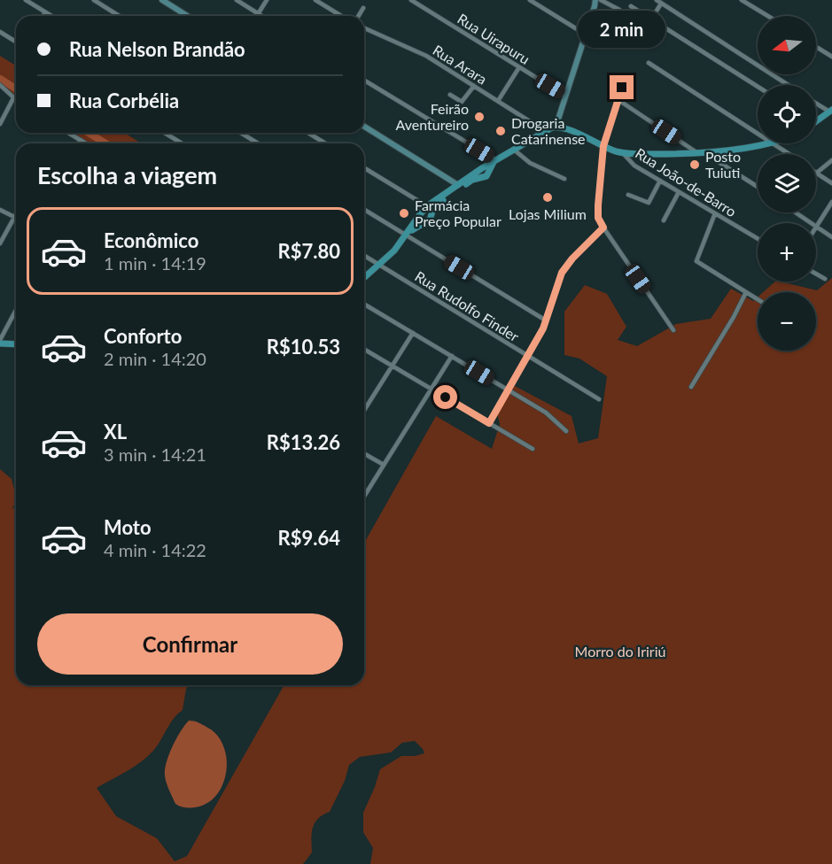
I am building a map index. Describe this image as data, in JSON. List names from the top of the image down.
{
  "streets": {
    "street": [
      "Rua Uirapuru",
      "Rua Arara",
      "Rua João-de-Barro",
      "Rua Rudolfo Finder"
    ]
  },
  "parks": ["Morro do Iririú"],
  "places": [
    "Feirão Aventureiro",
    "Drogaria Catarinense",
    "Posto Tuiuti",
    "Lojas Milium",
    "Farmácia Preço Popular"
  ],
  "north": "left",
  "page": {
    "bubble": "2 min",
    "map_buttons": ["+", "−"],
    "banner": ["Rua Nelson Brandão", "Rua Corbélia"],
    "heading": "Escolha a viagem",
    "list": [
      {
        "name": "Econômico",
        "note": "1 min · 14:19",
        "value": "R$7.80"
      },
      {
        "name": "Conforto",
        "note": "2 min · 14:20",
        "value": "R$10.53"
      },
      {
        "name": "XL",
        "note": "3 min · 14:21",
        "value": "R$13.26"
      },
      {
        "name": "Moto",
        "note": "4 min · 14:22",
        "value": "R$9.64"
      }
    ],
    "buttons": "Confirmar"
  }
}
